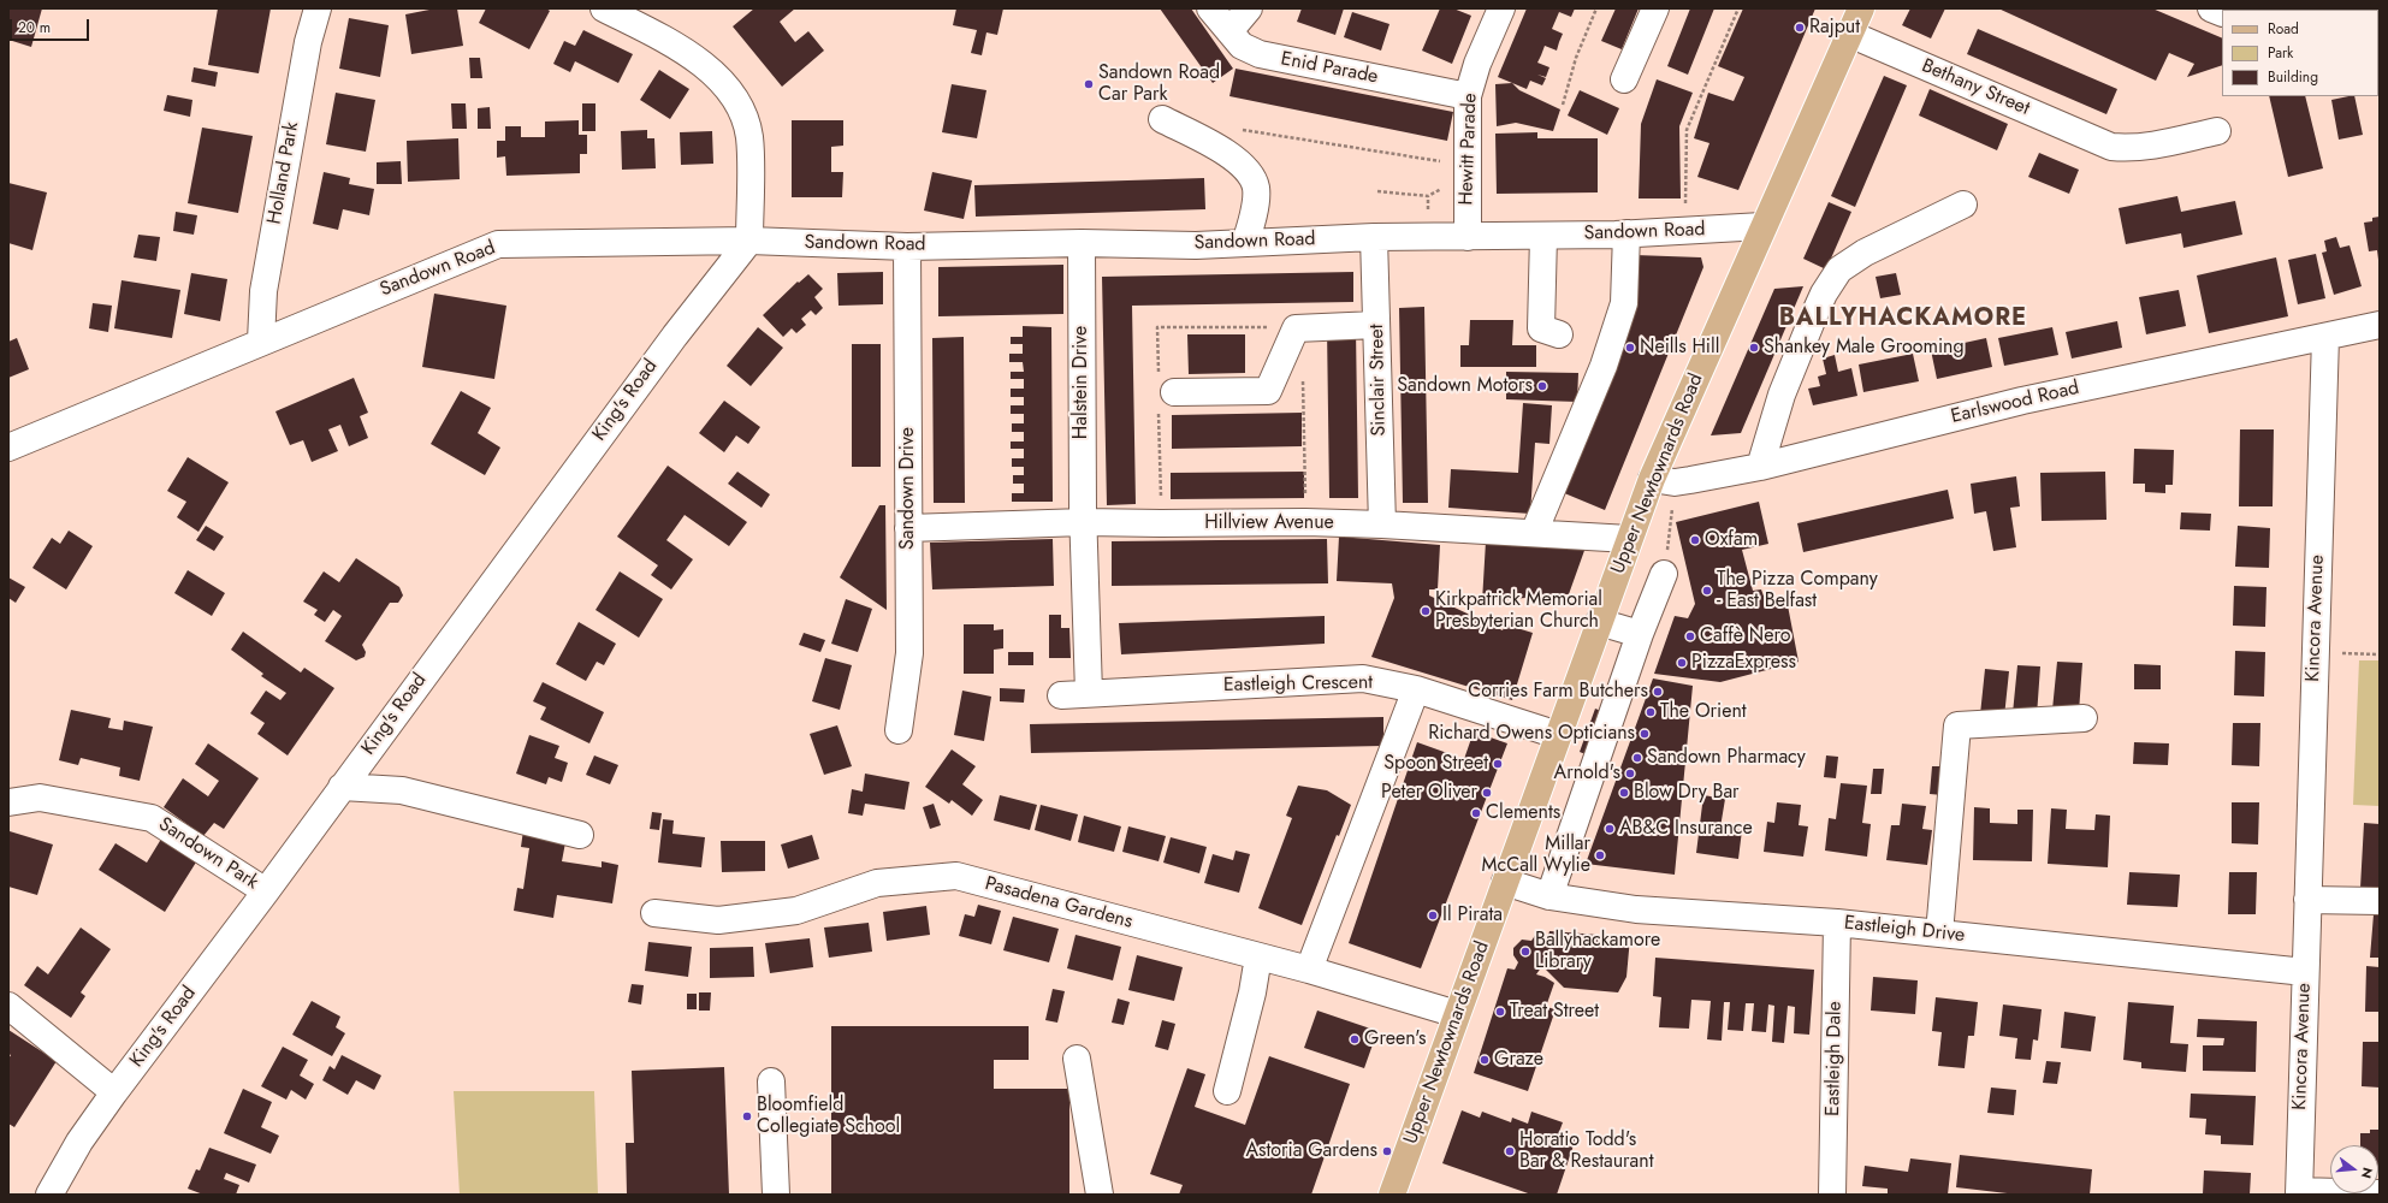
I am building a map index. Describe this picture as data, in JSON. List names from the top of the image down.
{
  "streets": {
    "main road": ["Upper Newtownards Road"],
    "street": [
      "Enid Parade",
      "Bethany Street",
      "Hewitt Parade",
      "Holland Park",
      "Sandown Road",
      "Sinclair Street",
      "Halstein Drive",
      "King's Road",
      "Earlswood Road",
      "Sandown Drive",
      "Hillview Avenue",
      "Kincora Avenue",
      "Eastleigh Crescent",
      "Sandown Park",
      "Pasadena Gardens",
      "Eastleigh Drive",
      "Eastleigh Dale"
    ]
  },
  "crossings": [
    ["Enid Parade", "Hewitt Parade"],
    ["Bethany Street", "Upper Newtownards Road"],
    ["Hewitt Parade", "Sandown Road"],
    ["Holland Park", "Sandown Road"],
    ["Sandown Road", "Sinclair Street"],
    ["Sandown Road", "Halstein Drive"],
    ["Sandown Road", "King's Road"],
    ["Sandown Road", "Upper Newtownards Road"],
    ["Sandown Road", "Sandown Drive"],
    ["Sinclair Street", "Hillview Avenue"],
    ["Halstein Drive", "Hillview Avenue"],
    ["King's Road", "Sandown Park"],
    ["Earlswood Road", "Upper Newtownards Road"],
    ["Earlswood Road", "Kincora Avenue"],
    ["Upper Newtownards Road", "Hillview Avenue"],
    ["Upper Newtownards Road", "Eastleigh Crescent"],
    ["Upper Newtownards Road", "Pasadena Gardens"],
    ["Upper Newtownards Road", "Eastleigh Drive"],
    ["Sandown Drive", "Hillview Avenue"],
    ["Kincora Avenue", "Eastleigh Drive"],
    ["Eastleigh Drive", "Eastleigh Dale"]
  ],
  "districts": ["BALLYHACKAMORE"],
  "places": [
    "Rajput",
    "Sandown Road Car Park",
    "Neills Hill",
    "Shankey Male Grooming",
    "Sandown Motors",
    "Oxfam",
    "The Pizza Company - East Belfast",
    "Kirkpatrick Memorial Presbyterian Church",
    "Caffè Nero",
    "PizzaExpress",
    "Corries Farm Butchers",
    "The Orient",
    "Richard Owens Opticians",
    "Sandown Pharmacy",
    "Spoon Street",
    "Arnold's",
    "Peter Oliver",
    "Blow Dry Bar",
    "Clements",
    "AB&C Insurance",
    "Millar McCall Wylie",
    "Il Pirata",
    "Ballyhackamore Library",
    "Treat Street",
    "Green's",
    "Graze",
    "Bloomfield Collegiate School",
    "Astoria Gardens",
    "Horatio Todd's Bar & Restaurant"
  ],
  "legend": ["Road", "Park", "Building"],
  "scale_bar": "20 m",
  "north": "right"
}
